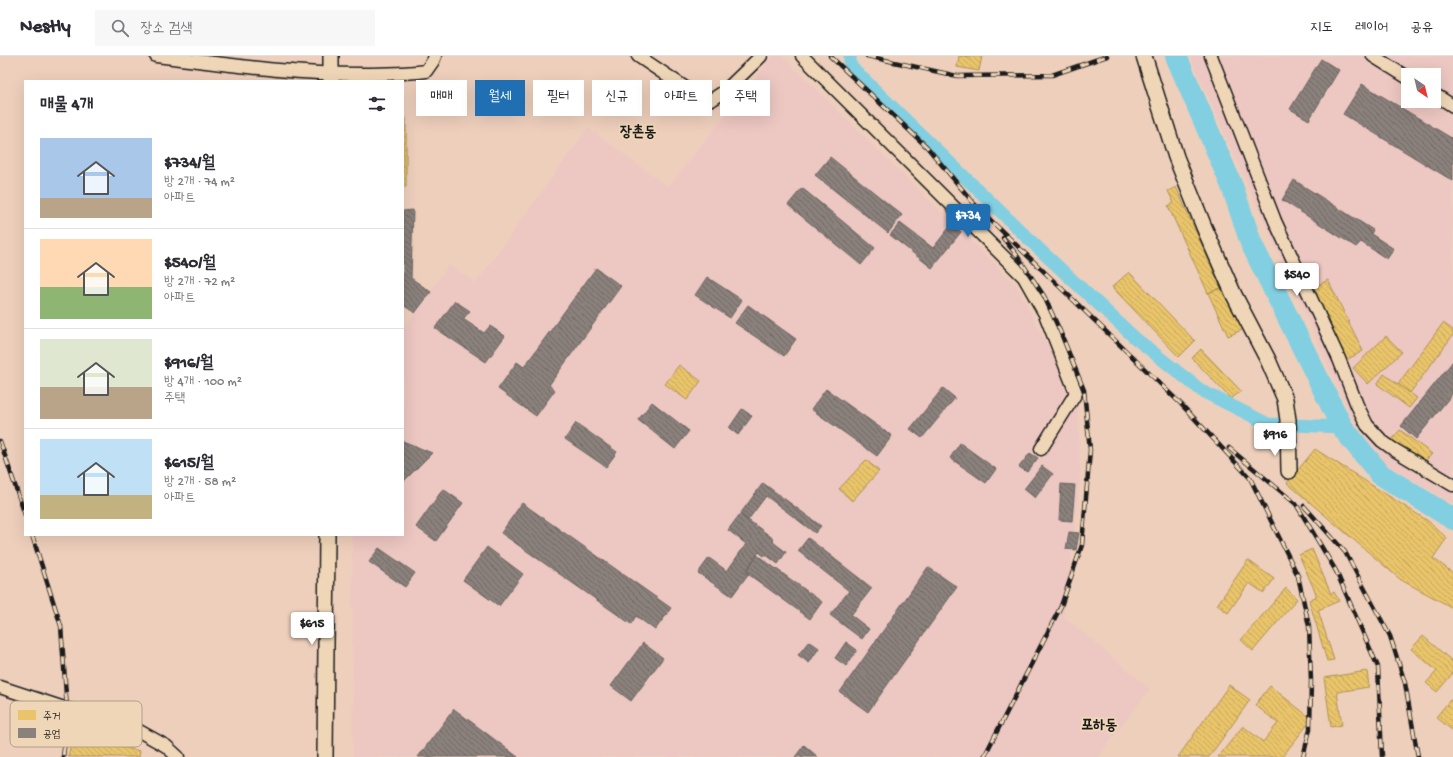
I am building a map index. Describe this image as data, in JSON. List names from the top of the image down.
{
  "districts": ["장촌동", "포하동"],
  "legend": ["주거", "공업"],
  "north": "bottom right",
  "page": {
    "header": "Nestly",
    "search": "장소 검색",
    "nav": ["지도", "레이어", "공유"],
    "chip": [
      "매매",
      "월세",
      "필터",
      "신규",
      "아파트",
      "주택"
    ],
    "heading": "매물 4개",
    "list": [
      {
        "name": "$734/월",
        "note": "방 2개 · 74 m² · 아파트"
      },
      {
        "name": "$540/월",
        "note": "방 2개 · 72 m² · 아파트"
      },
      {
        "name": "$916/월",
        "note": "방 4개 · 100 m² · 주택"
      },
      {
        "name": "$615/월",
        "note": "방 2개 · 58 m² · 아파트"
      }
    ],
    "price": [
      "$734",
      "$540",
      "$916",
      "$615"
    ]
  }
}
